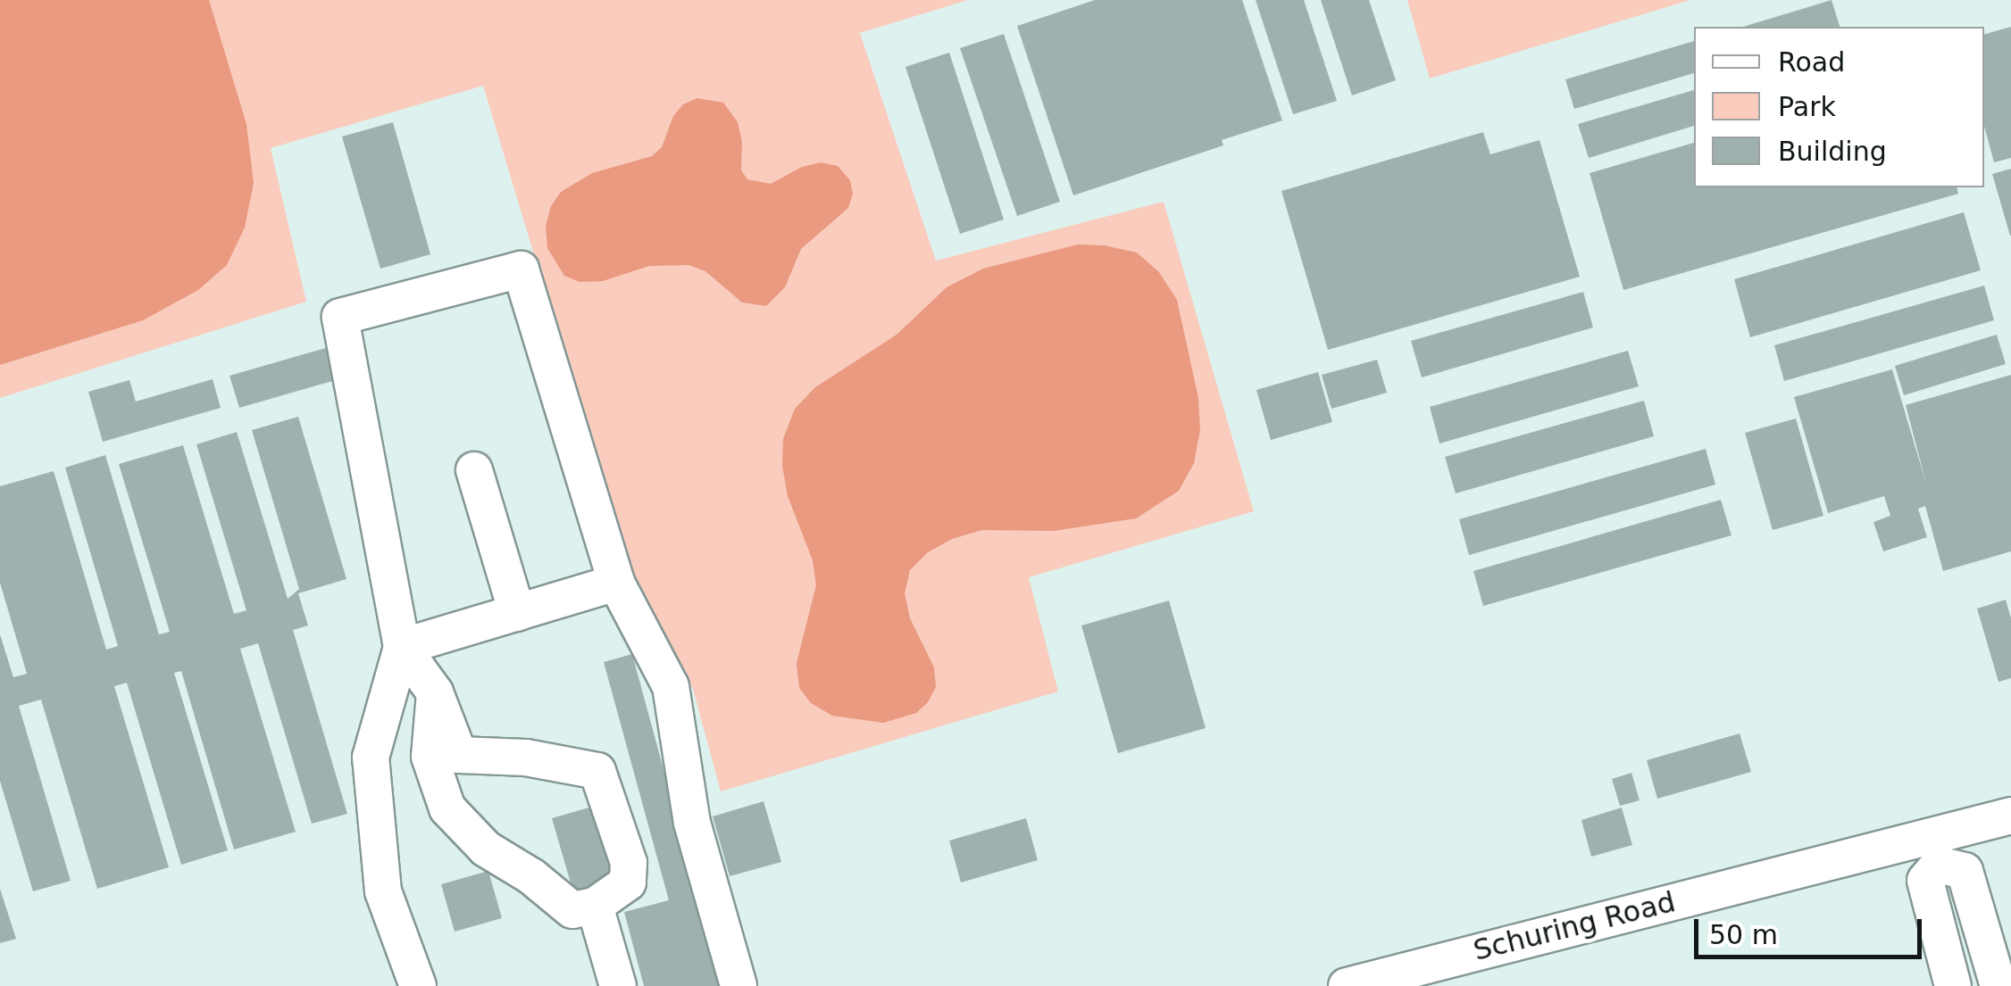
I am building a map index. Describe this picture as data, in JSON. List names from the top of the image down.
{
  "streets": {
    "street": ["Schuring Road"]
  },
  "legend": ["Road", "Park", "Building"],
  "scale_bar": "50 m"
}
